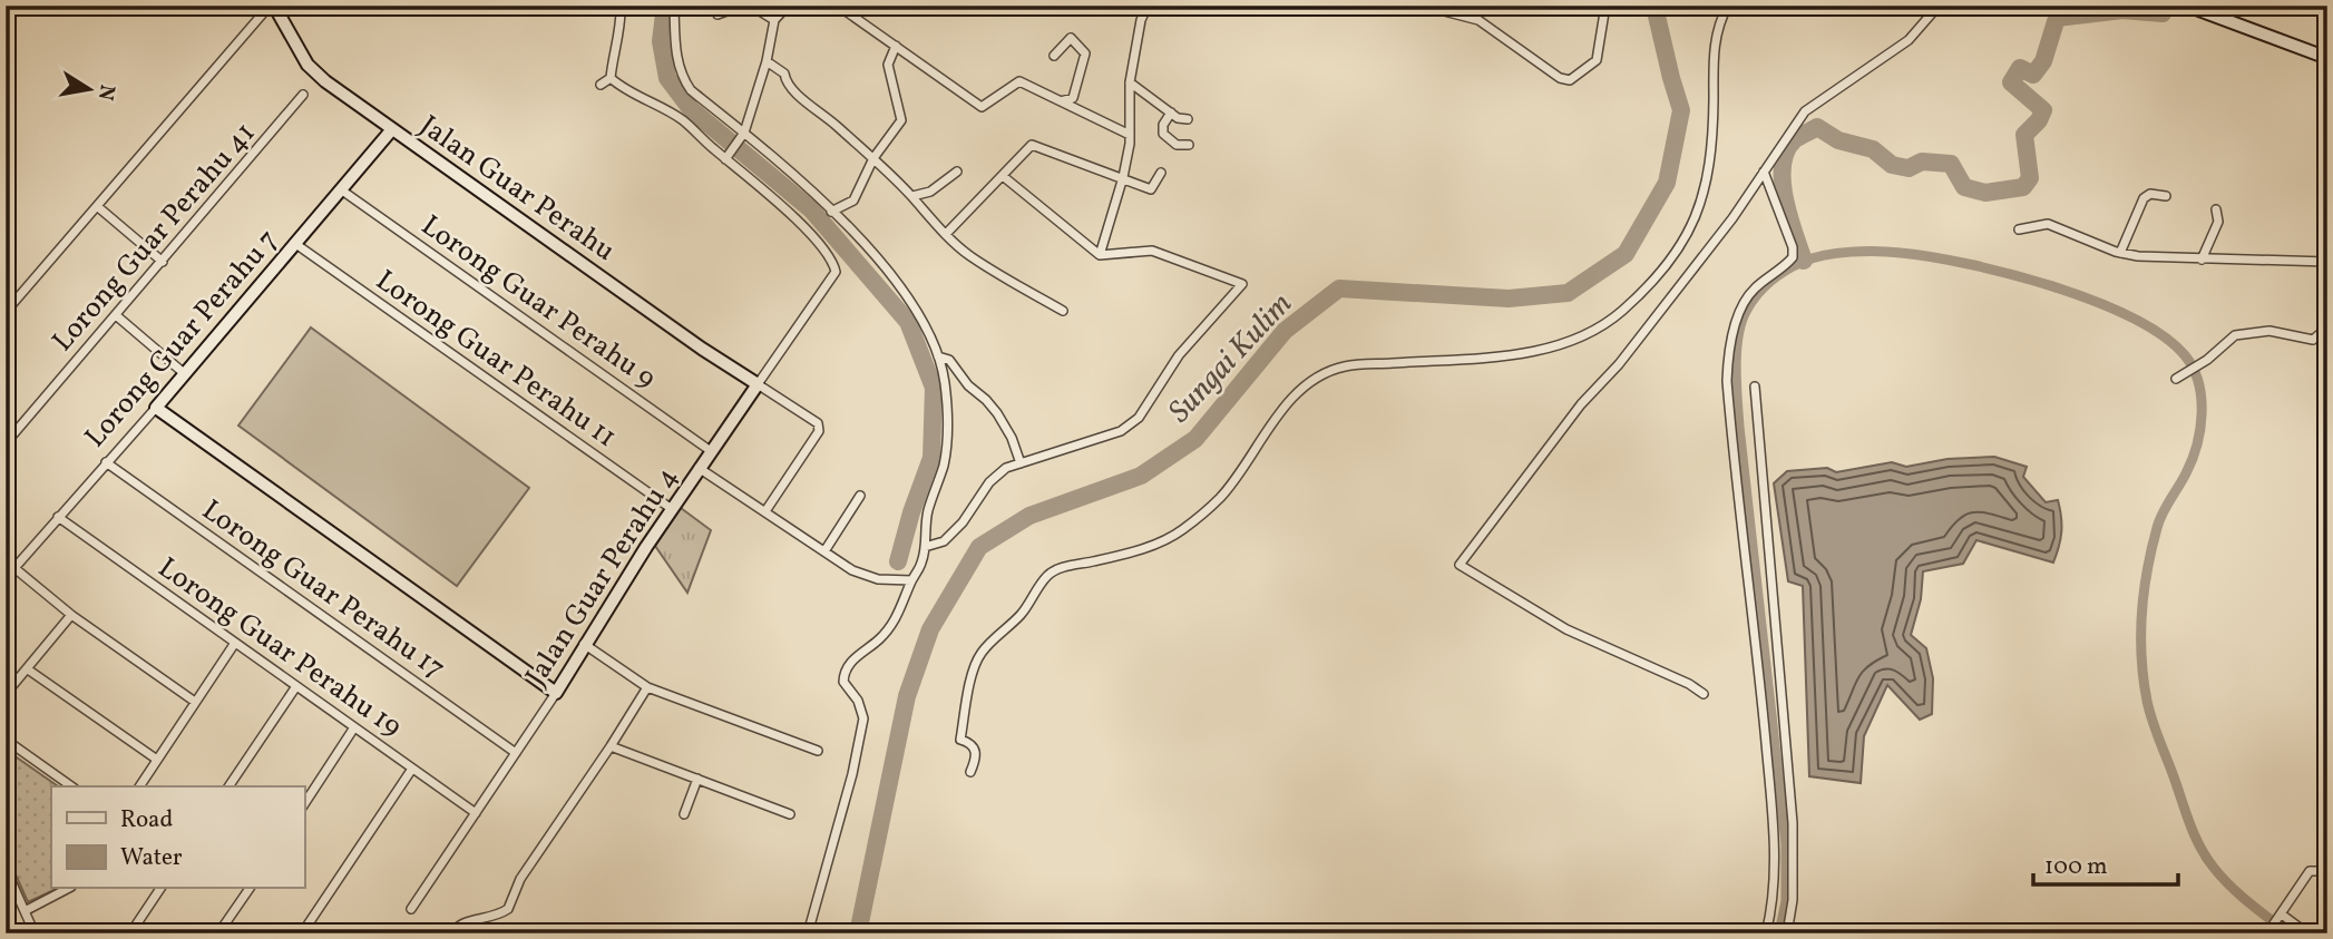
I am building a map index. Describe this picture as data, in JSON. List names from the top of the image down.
{
  "streets": {
    "street": [
      "Jalan Guar Perahu",
      "Lorong Guar Perahu 41",
      "Lorong Guar Perahu 9",
      "Lorong Guar Perahu 7",
      "Lorong Guar Perahu 11",
      "Jalan Guar Perahu 4",
      "Lorong Guar Perahu 17",
      "Lorong Guar Perahu 19"
    ]
  },
  "crossings": [
    ["Jalan Guar Perahu", "Lorong Guar Perahu 7"],
    ["Jalan Guar Perahu", "Jalan Guar Perahu 4"],
    ["Lorong Guar Perahu 9", "Lorong Guar Perahu 7"],
    ["Lorong Guar Perahu 9", "Jalan Guar Perahu 4"],
    ["Lorong Guar Perahu 7", "Lorong Guar Perahu 11"],
    ["Lorong Guar Perahu 7", "Lorong Guar Perahu 17"],
    ["Lorong Guar Perahu 7", "Lorong Guar Perahu 19"],
    ["Lorong Guar Perahu 11", "Jalan Guar Perahu 4"],
    ["Jalan Guar Perahu 4", "Lorong Guar Perahu 17"],
    ["Jalan Guar Perahu 4", "Lorong Guar Perahu 19"]
  ],
  "water": ["Sungai Kulim"],
  "legend": ["Road", "Water"],
  "scale_bar": "100 m",
  "north": "right"
}
